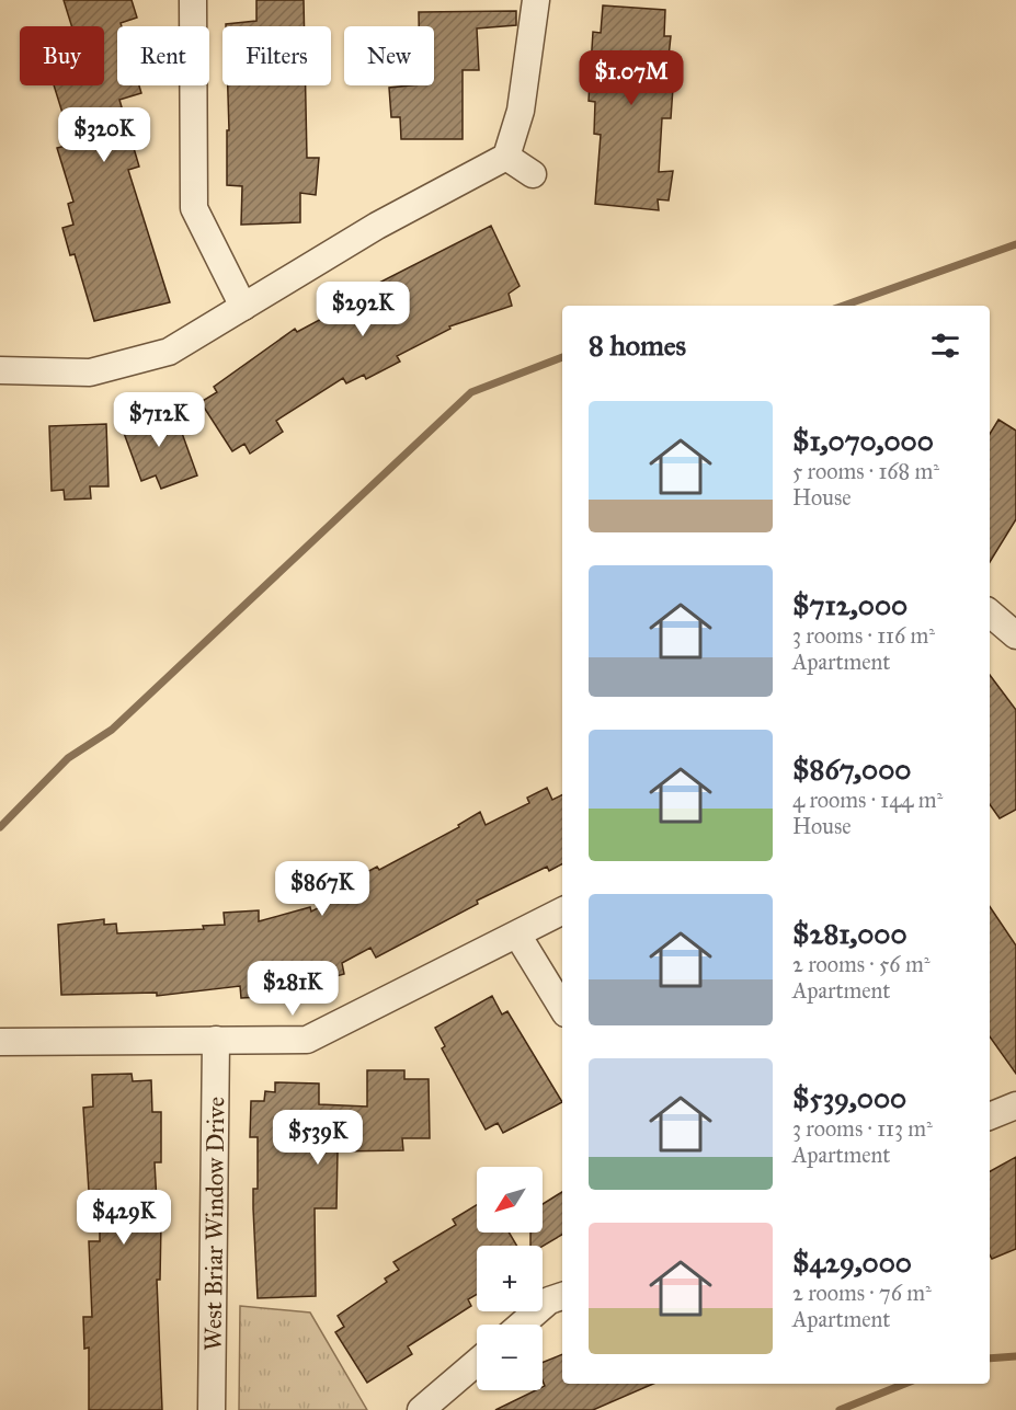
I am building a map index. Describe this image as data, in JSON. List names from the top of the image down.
{
  "streets": {
    "street": ["West Briar Window Drive"]
  },
  "north": "bottom left",
  "page": {
    "chip": [
      "Buy",
      "Rent",
      "Filters",
      "New"
    ],
    "price": [
      "$1.07M",
      "$320K",
      "$292K",
      "$712K",
      "$867K",
      "$281K",
      "$539K",
      "$429K"
    ],
    "heading": "8 homes",
    "list": [
      {
        "name": "$1,070,000",
        "note": "5 rooms · 168 m² · House"
      },
      {
        "name": "$712,000",
        "note": "3 rooms · 116 m² · Apartment"
      },
      {
        "name": "$867,000",
        "note": "4 rooms · 144 m² · House"
      },
      {
        "name": "$281,000",
        "note": "2 rooms · 56 m² · Apartment"
      },
      {
        "name": "$539,000",
        "note": "3 rooms · 113 m² · Apartment"
      },
      {
        "name": "$429,000",
        "note": "2 rooms · 76 m² · Apartment"
      }
    ],
    "map_buttons": ["+", "−"]
  }
}
